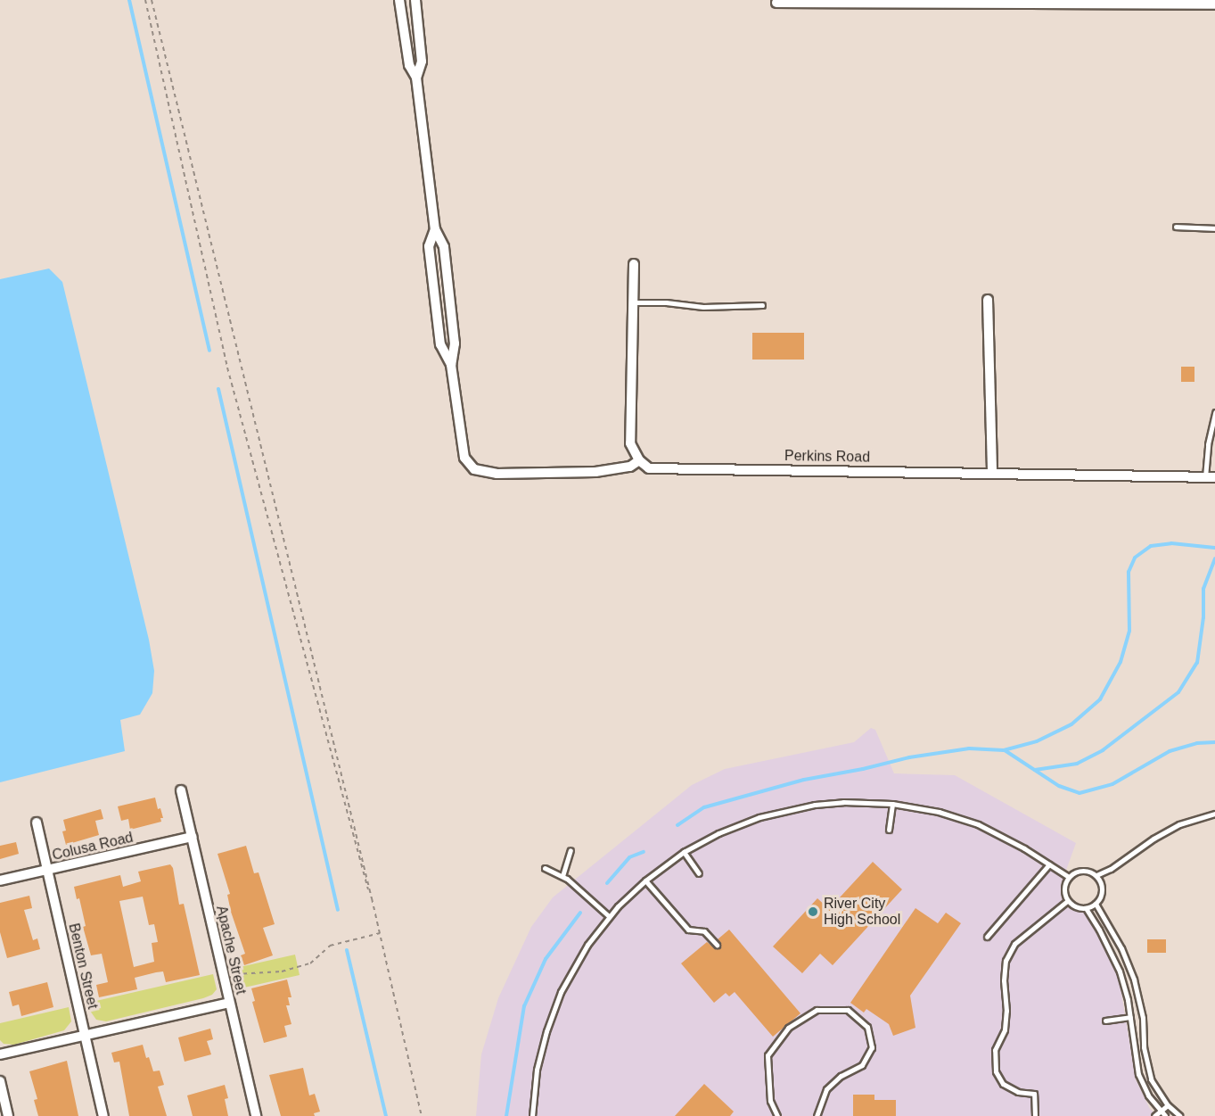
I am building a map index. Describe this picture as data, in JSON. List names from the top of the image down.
{
  "streets": {
    "street": [
      "Perkins Road",
      "Colusa Road",
      "Apache Street",
      "Benton Street"
    ]
  },
  "crossings": [
    ["Colusa Road", "Apache Street"],
    ["Colusa Road", "Benton Street"]
  ],
  "places": ["River City High School"]
}
